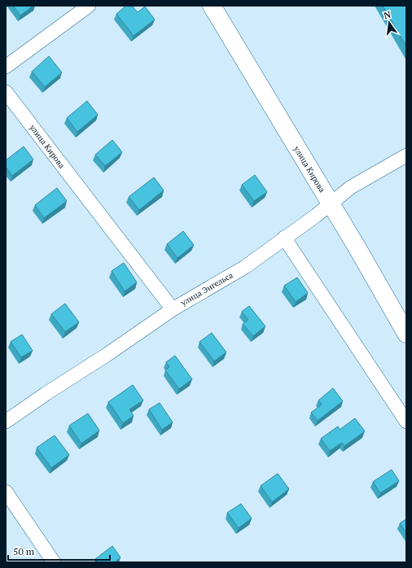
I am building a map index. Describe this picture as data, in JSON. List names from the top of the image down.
{
  "streets": {
    "main road": ["улица Кирова"],
    "street": ["улица Энгельса"]
  },
  "crossings": [
    ["улица Кирова", "улица Энгельса"]
  ],
  "scale_bar": "50 m",
  "north": "top"
}
